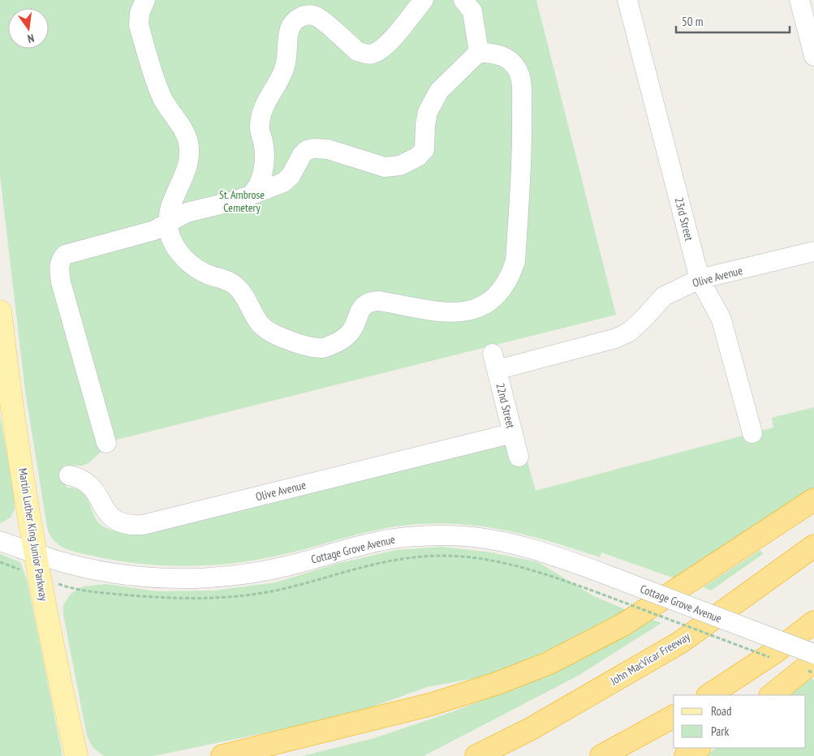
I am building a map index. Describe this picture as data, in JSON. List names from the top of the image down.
{
  "streets": {
    "highway": ["John MacVicar Freeway"],
    "main road": ["Martin Luther King Junior Parkway"],
    "street": [
      "23rd Street",
      "Olive Avenue",
      "22nd Street",
      "Cottage Grove Avenue"
    ]
  },
  "crossings": [
    ["23rd Street", "Olive Avenue"],
    ["Olive Avenue", "22nd Street"],
    ["Martin Luther King Junior Parkway", "Cottage Grove Avenue"]
  ],
  "parks": ["St. Ambrose Cemetery"],
  "legend": ["Road", "Park"],
  "scale_bar": "50 m",
  "north": "bottom"
}
